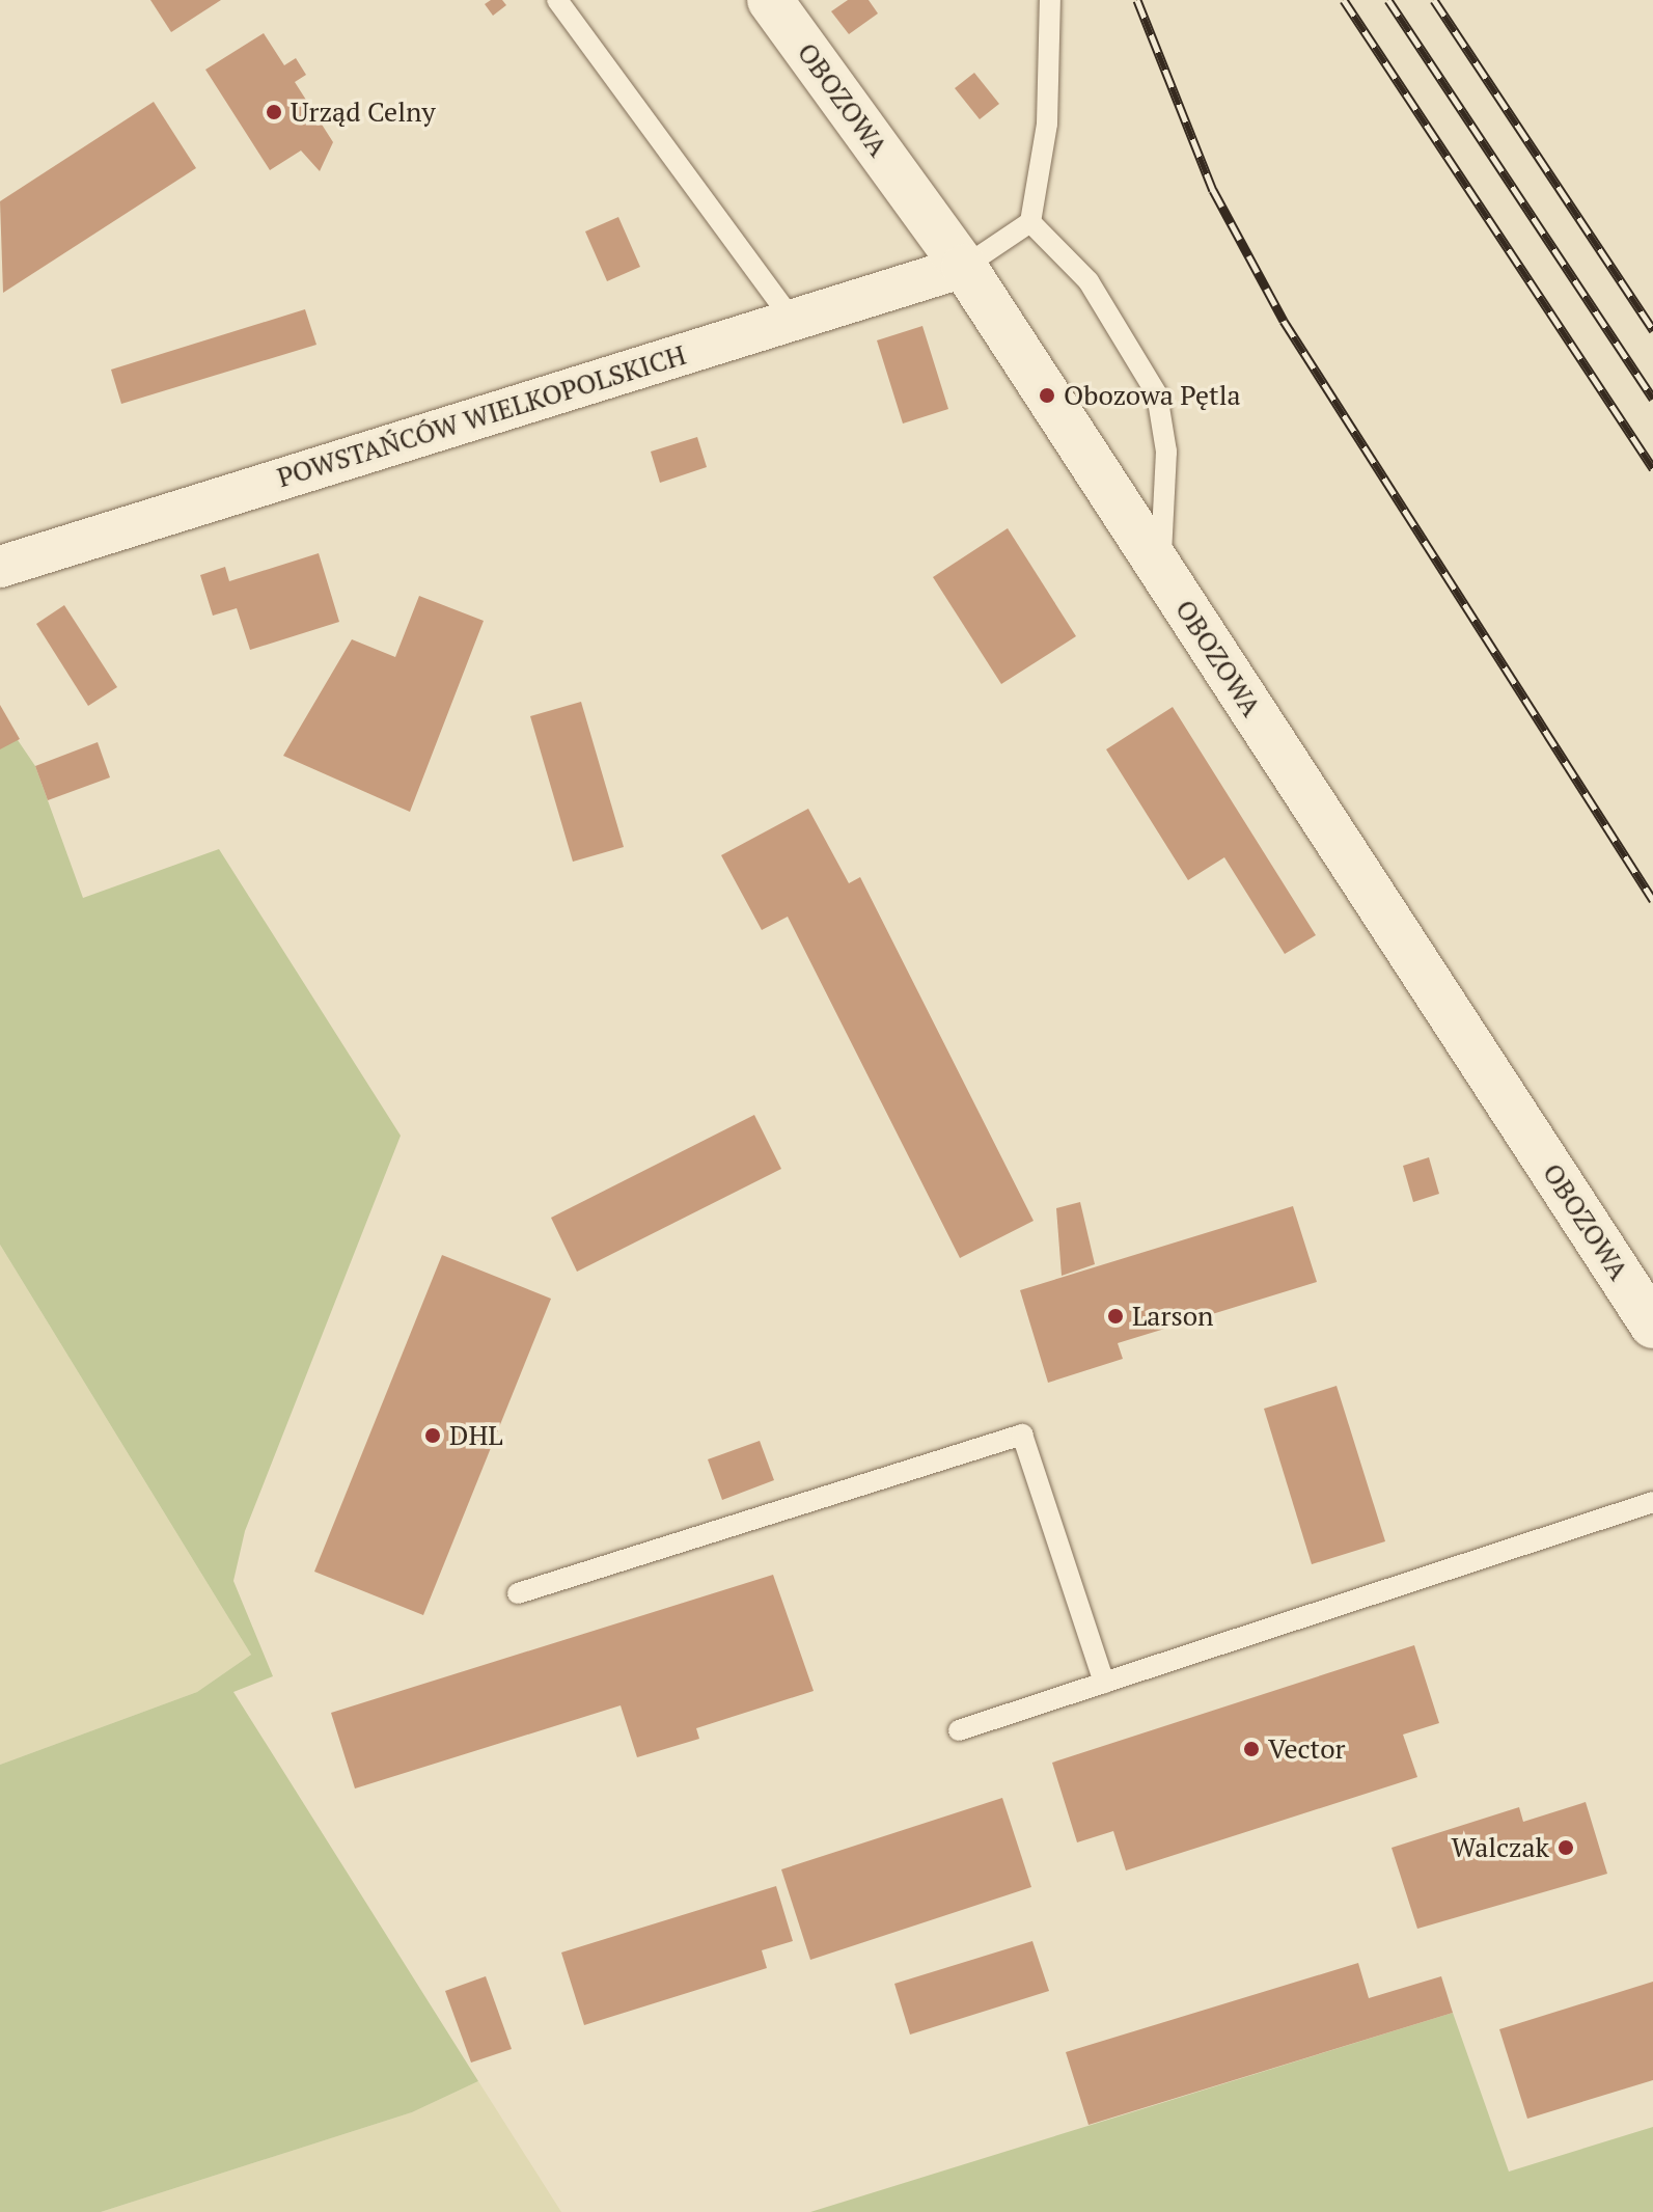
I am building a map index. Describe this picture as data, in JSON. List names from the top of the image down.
{
  "streets": {
    "street": ["OBOZOWA", "POWSTAŃCÓW WIELKOPOLSKICH"]
  },
  "crossings": [
    ["OBOZOWA", "POWSTAŃCÓW WIELKOPOLSKICH"]
  ],
  "places": [
    "Urząd Celny",
    "Obozowa Pętla",
    "Larson",
    "DHL",
    "Vector",
    "Walczak"
  ]
}
